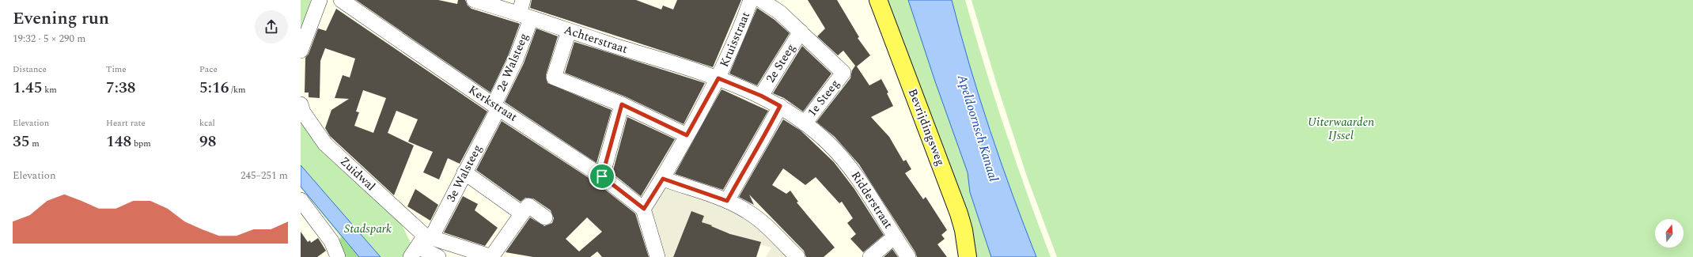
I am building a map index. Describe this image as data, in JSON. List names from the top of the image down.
{
  "streets": {
    "main road": ["Bevrijdingsweg"],
    "street": [
      "Achterstraat",
      "Kruisstraat",
      "2e Walsteeg",
      "2e Steeg",
      "1e Steeg",
      "Kerkstraat",
      "3e Walsteeg",
      "Zuidwal",
      "Ridderstraat"
    ]
  },
  "crossings": [
    ["Achterstraat", "Kruisstraat"],
    ["Achterstraat", "2e Walsteeg"],
    ["Achterstraat", "Ridderstraat"],
    ["Kruisstraat", "Kerkstraat"],
    ["Kruisstraat", "Ridderstraat"],
    ["2e Walsteeg", "Kerkstraat"],
    ["2e Walsteeg", "3e Walsteeg"],
    ["2e Steeg", "1e Steeg"],
    ["2e Steeg", "Ridderstraat"],
    ["1e Steeg", "Ridderstraat"],
    ["Kerkstraat", "3e Walsteeg"],
    ["3e Walsteeg", "Zuidwal"]
  ],
  "water": ["Apeldoornsch Kanaal"],
  "parks": ["Uiterwaarden IJssel", "Stadspark"],
  "north": "top",
  "page": {
    "heading": ["Evening run", "19:32 · 5 × 290 m"],
    "stats": [
      ["Distance", "1.45 km"],
      ["Time", "7:38"],
      ["Pace", "5:16 /km"],
      ["Elevation", "35 m"],
      ["Heart rate", "148 bpm"],
      ["kcal", "98"]
    ],
    "chart": ["Elevation", "245–251 m"]
  }
}
